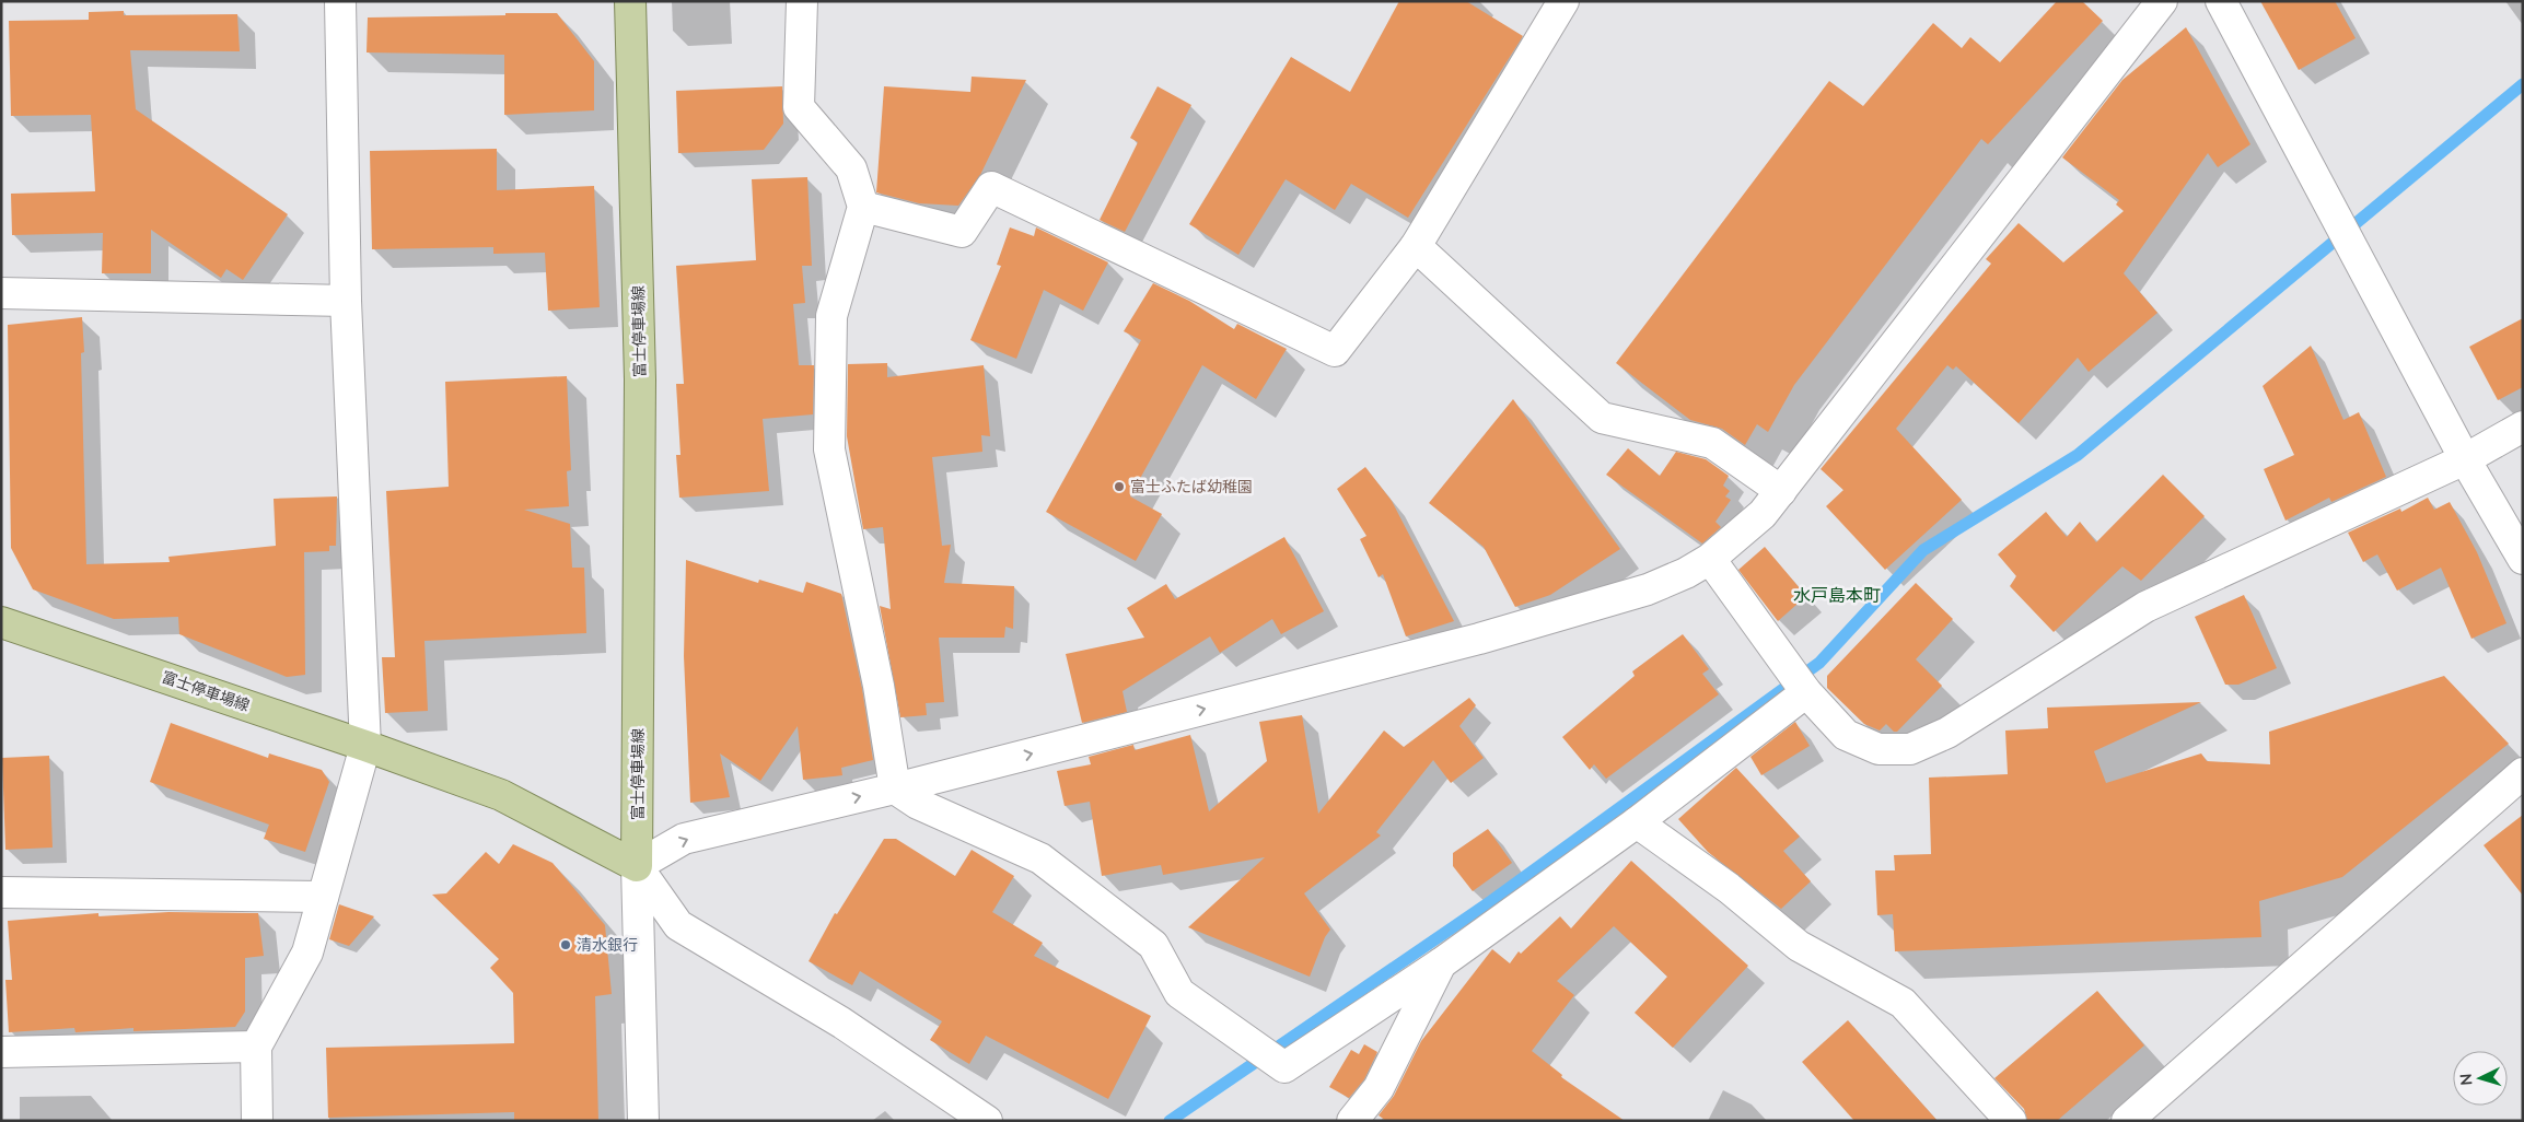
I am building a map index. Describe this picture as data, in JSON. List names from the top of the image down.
{
  "streets": {
    "main road": ["富士停車場線"]
  },
  "districts": ["水戸島本町"],
  "places": ["富士ふたば幼稚園", "清水銀行"],
  "north": "left"
}
